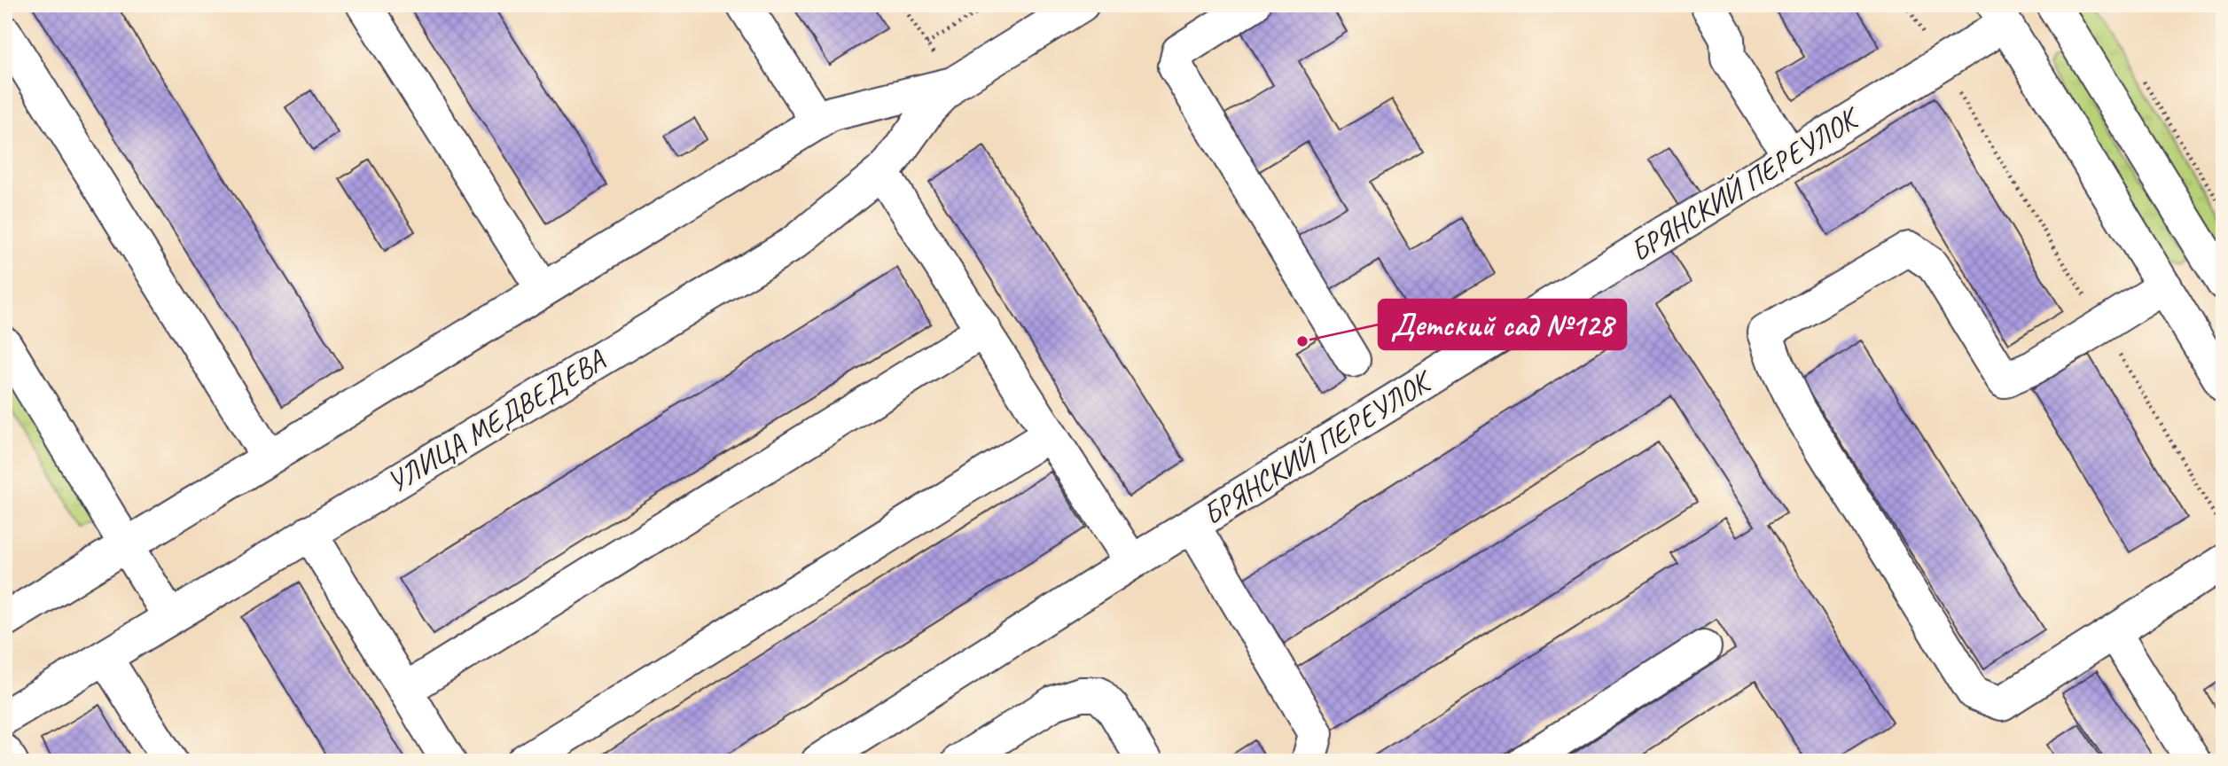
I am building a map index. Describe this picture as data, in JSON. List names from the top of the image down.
{
  "streets": {
    "street": ["БРЯНСКИЙ ПЕРЕУЛОК", "УЛИЦА МЕДВЕДЕВА"]
  },
  "places": ["Детский сад №128"]
}
